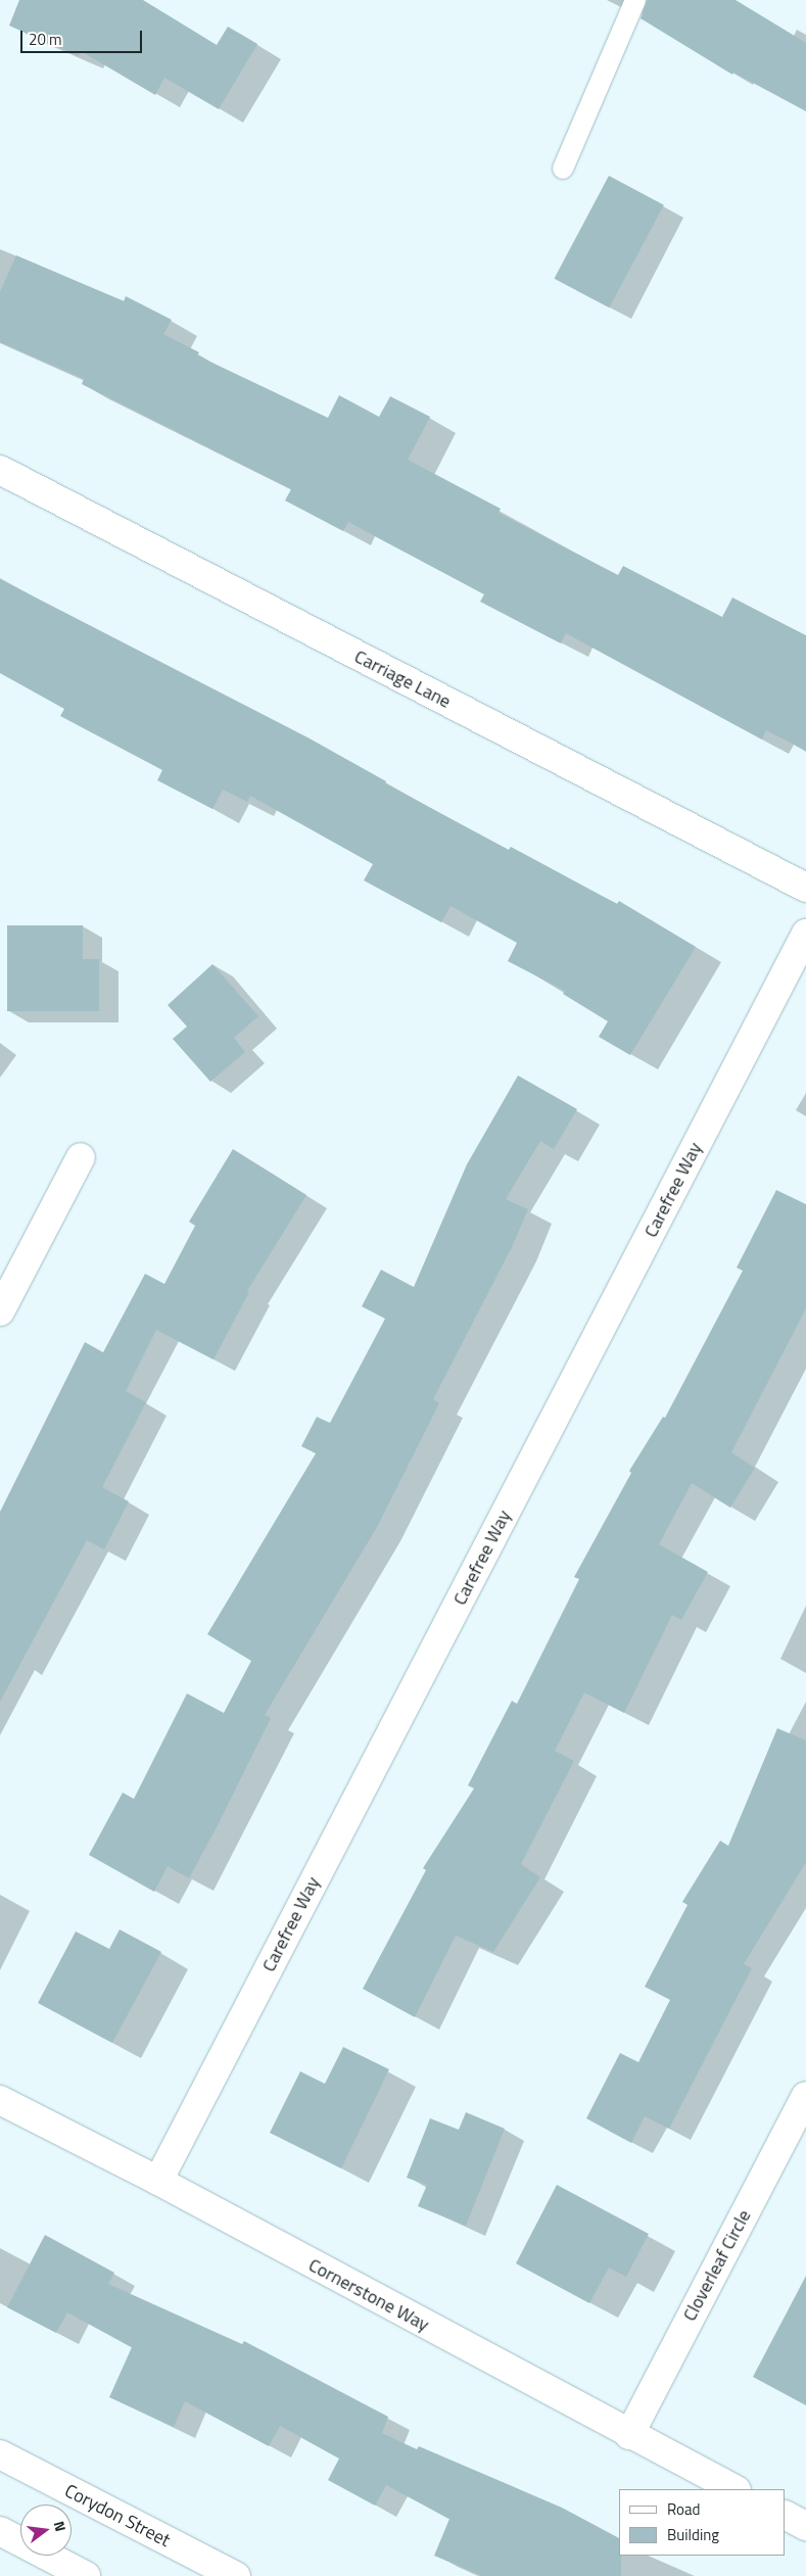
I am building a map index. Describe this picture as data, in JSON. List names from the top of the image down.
{
  "streets": {
    "street": [
      "Carriage Lane",
      "Carefree Way",
      "Cloverleaf Circle",
      "Cornerstone Way",
      "Corydon Street"
    ]
  },
  "crossings": [
    ["Carefree Way", "Cornerstone Way"],
    ["Cloverleaf Circle", "Cornerstone Way"]
  ],
  "legend": ["Road", "Building"],
  "scale_bar": "20 m",
  "north": "right"
}
